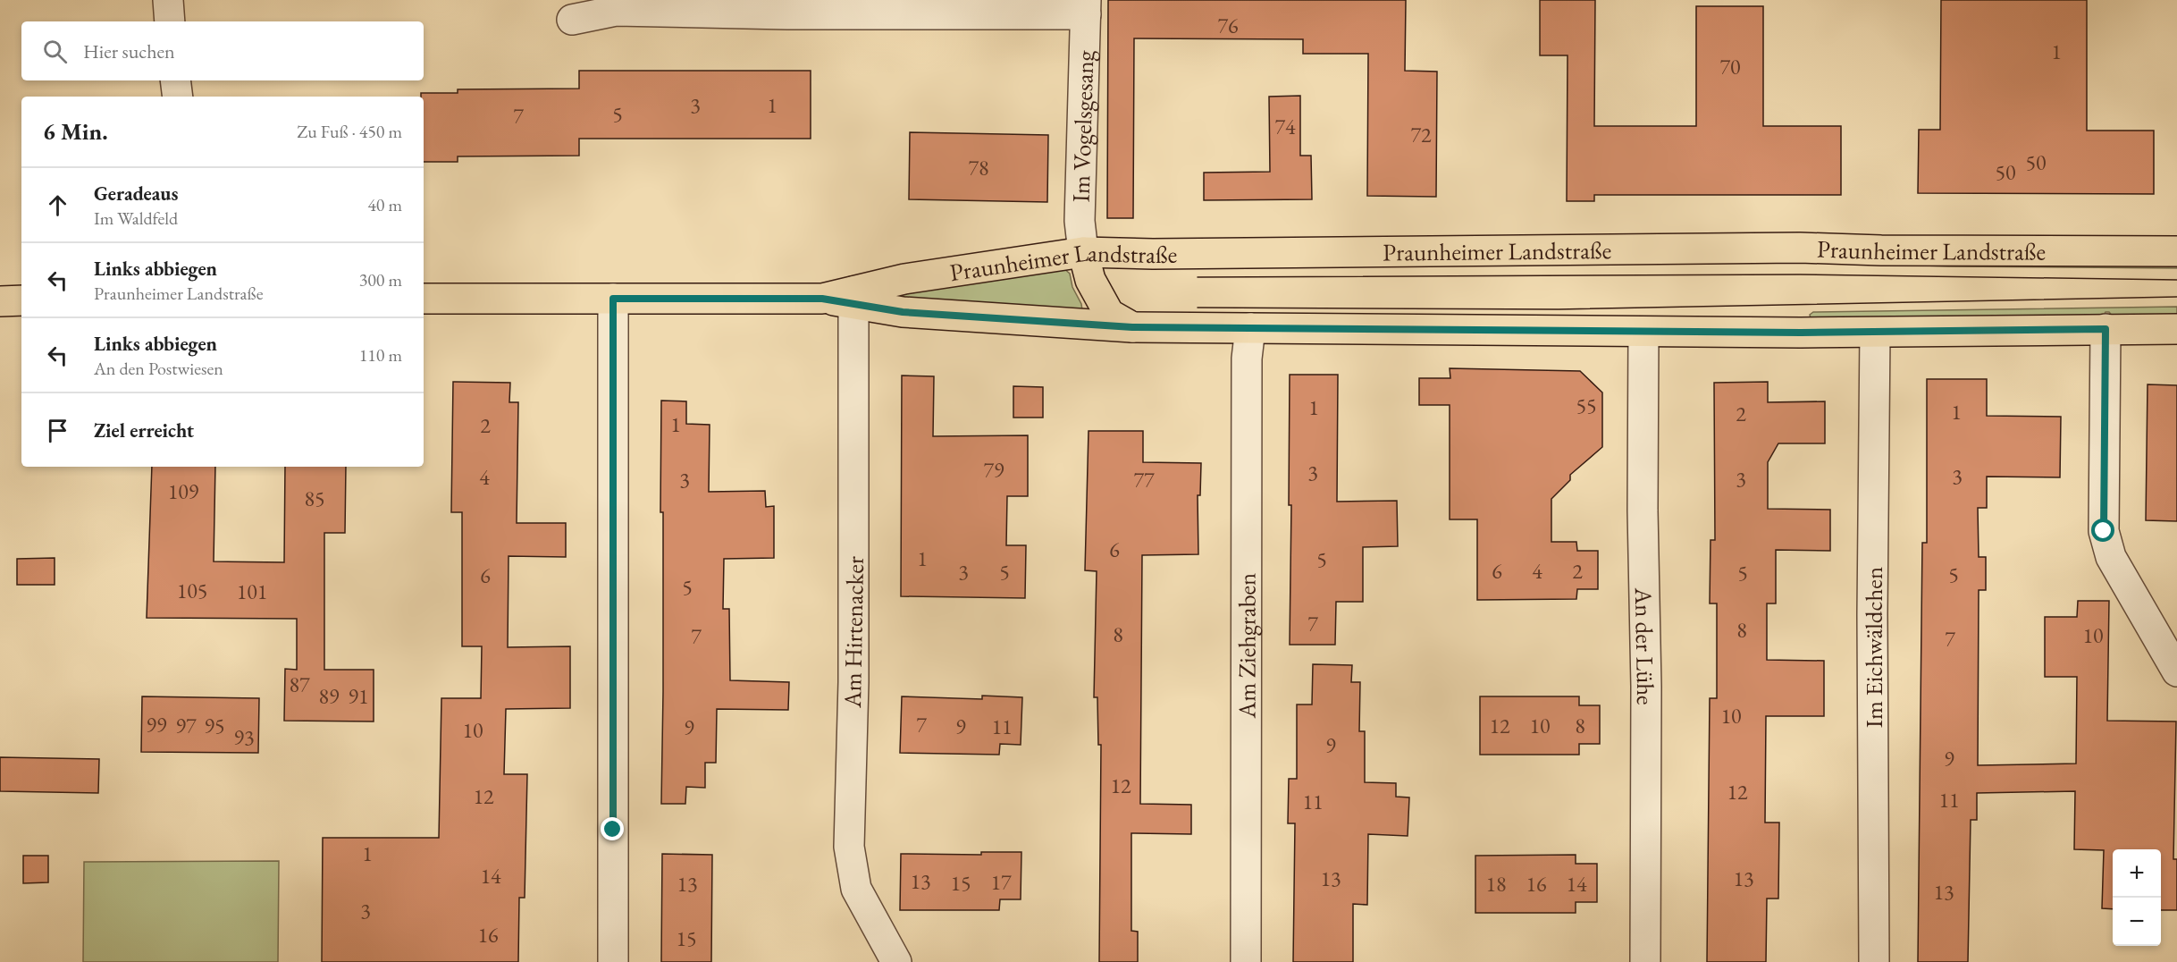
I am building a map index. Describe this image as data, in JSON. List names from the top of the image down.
{
  "streets": {
    "main road": ["Praunheimer Landstraße"],
    "street": [
      "Im Vogelsgesang",
      "Am Hirtenacker",
      "Am Ziehgraben",
      "An der Lühe",
      "Im Eichwäldchen"
    ]
  },
  "crossings": [
    ["Im Vogelsgesang", "Praunheimer Landstraße"],
    ["Praunheimer Landstraße", "Am Hirtenacker"],
    ["Praunheimer Landstraße", "Am Ziehgraben"],
    ["Praunheimer Landstraße", "An der Lühe"],
    ["Praunheimer Landstraße", "Im Eichwäldchen"]
  ],
  "house_numbers": [
    "76",
    "1",
    "70",
    "3",
    "1",
    "5",
    "7",
    "74",
    "72",
    "50",
    "78",
    "50",
    "55",
    "1",
    "1",
    "2",
    "1",
    "2",
    "79",
    "3",
    "3",
    "4",
    "3",
    "3",
    "77",
    "109",
    "85",
    "6",
    "1",
    "5",
    "6",
    "4",
    "2",
    "3",
    "5",
    "5",
    "5",
    "6",
    "5",
    "105",
    "101",
    "7",
    "8",
    "8",
    "10",
    "7",
    "7",
    "87",
    "89",
    "91",
    "10",
    "99",
    "7",
    "97",
    "95",
    "12",
    "10",
    "8",
    "9",
    "11",
    "9",
    "10",
    "93",
    "9",
    "9",
    "12",
    "12",
    "12",
    "11",
    "11",
    "1",
    "14",
    "13",
    "13",
    "13",
    "17",
    "15",
    "13",
    "18",
    "16",
    "14",
    "13",
    "3",
    "16",
    "15"
  ],
  "page": {
    "search": "Hier suchen",
    "heading": ["6 Min.", "Zu Fuß · 450 m"],
    "list": [
      ["Geradeaus", "Im Waldfeld", "40 m"],
      ["Links abbiegen", "Praunheimer Landstraße", "300 m"],
      ["Links abbiegen", "An den Postwiesen", "110 m"],
      "Ziel erreicht"
    ],
    "map_buttons": ["+", "−"]
  }
}
